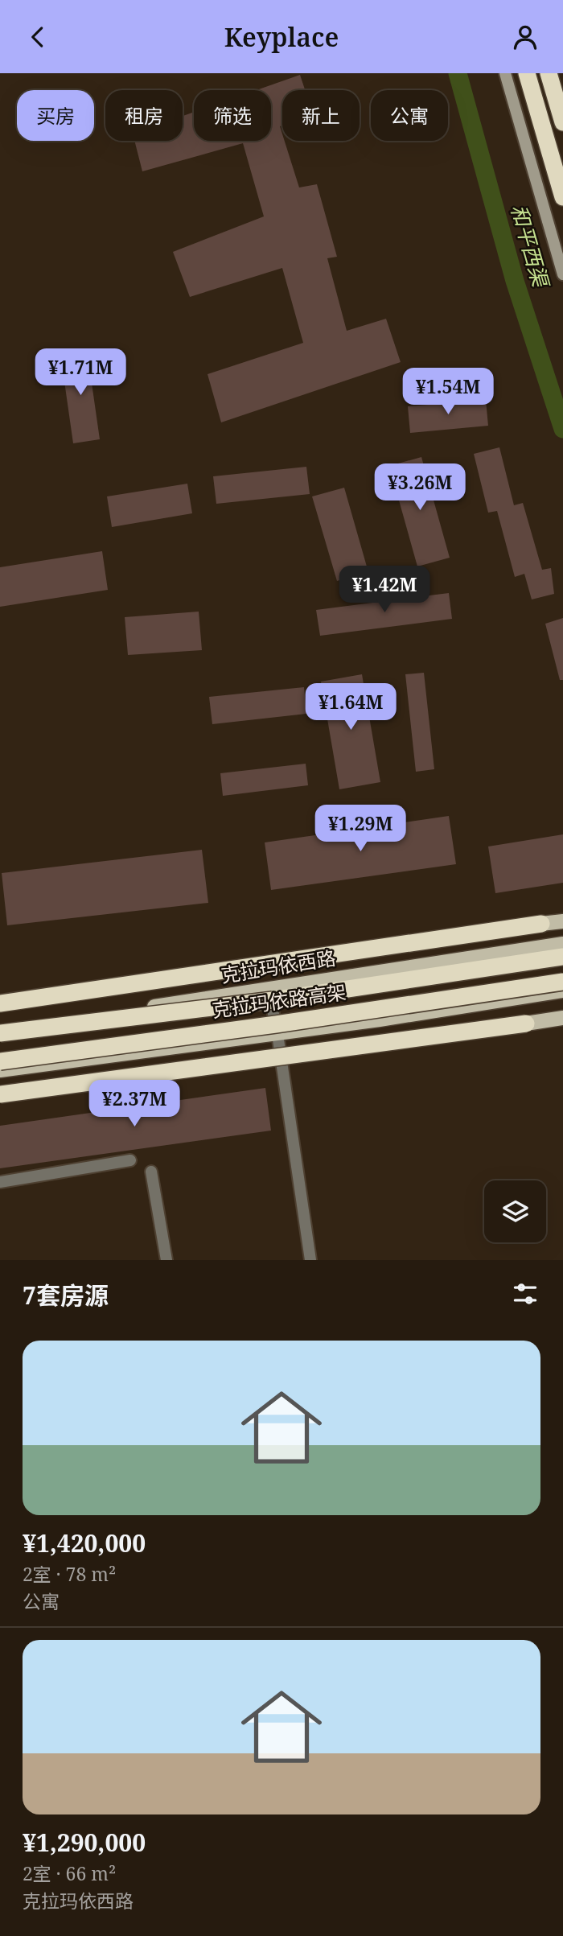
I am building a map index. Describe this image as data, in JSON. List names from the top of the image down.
{
  "streets": {
    "highway": ["克拉玛依路高架"],
    "main road": ["克拉玛依西路"]
  },
  "crossings": [
    ["克拉玛依西路", "克拉玛依路高架"]
  ],
  "water": ["和平西渠"],
  "page": {
    "header": "Keyplace",
    "chip": [
      "买房",
      "租房",
      "筛选",
      "新上",
      "公寓"
    ],
    "price": [
      "¥1.71M",
      "¥1.54M",
      "¥3.26M",
      "¥1.42M",
      "¥1.64M",
      "¥1.29M",
      "¥2.37M"
    ],
    "heading": "7套房源",
    "list": [
      {
        "name": "¥1,420,000",
        "note": "2室 · 78 m² · 公寓"
      },
      {
        "name": "¥1,290,000",
        "note": "2室 · 66 m² · 克拉玛依西路"
      }
    ]
  }
}
